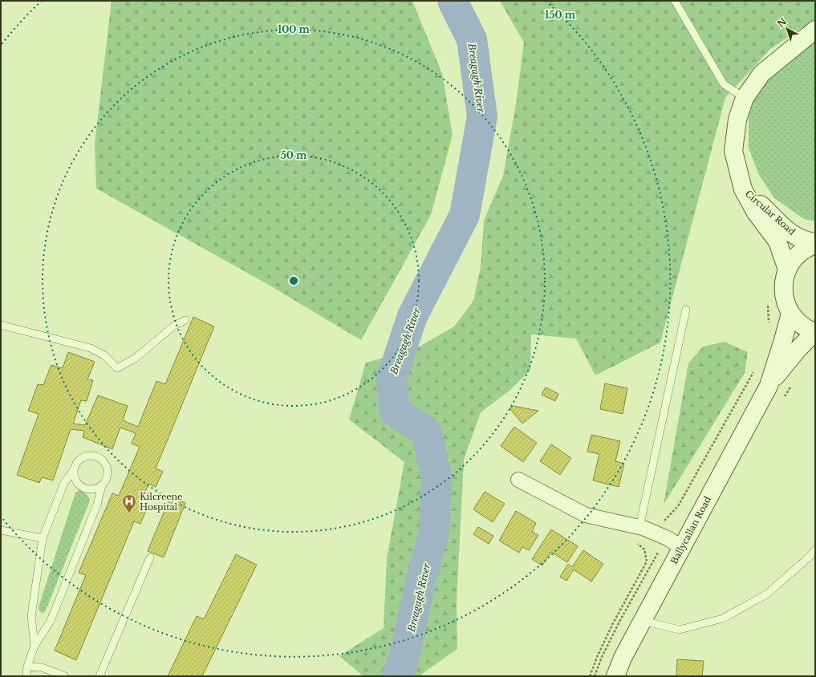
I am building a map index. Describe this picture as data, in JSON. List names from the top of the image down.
{
  "streets": {
    "main road": ["Circular Road", "Ballycallan Road"]
  },
  "water": ["Breagagh River"],
  "places": {
    "hospital": ["Kilcreene Hospital"]
  },
  "north": "top left",
  "rings": ["150 m", "100 m", "50 m"]
}
